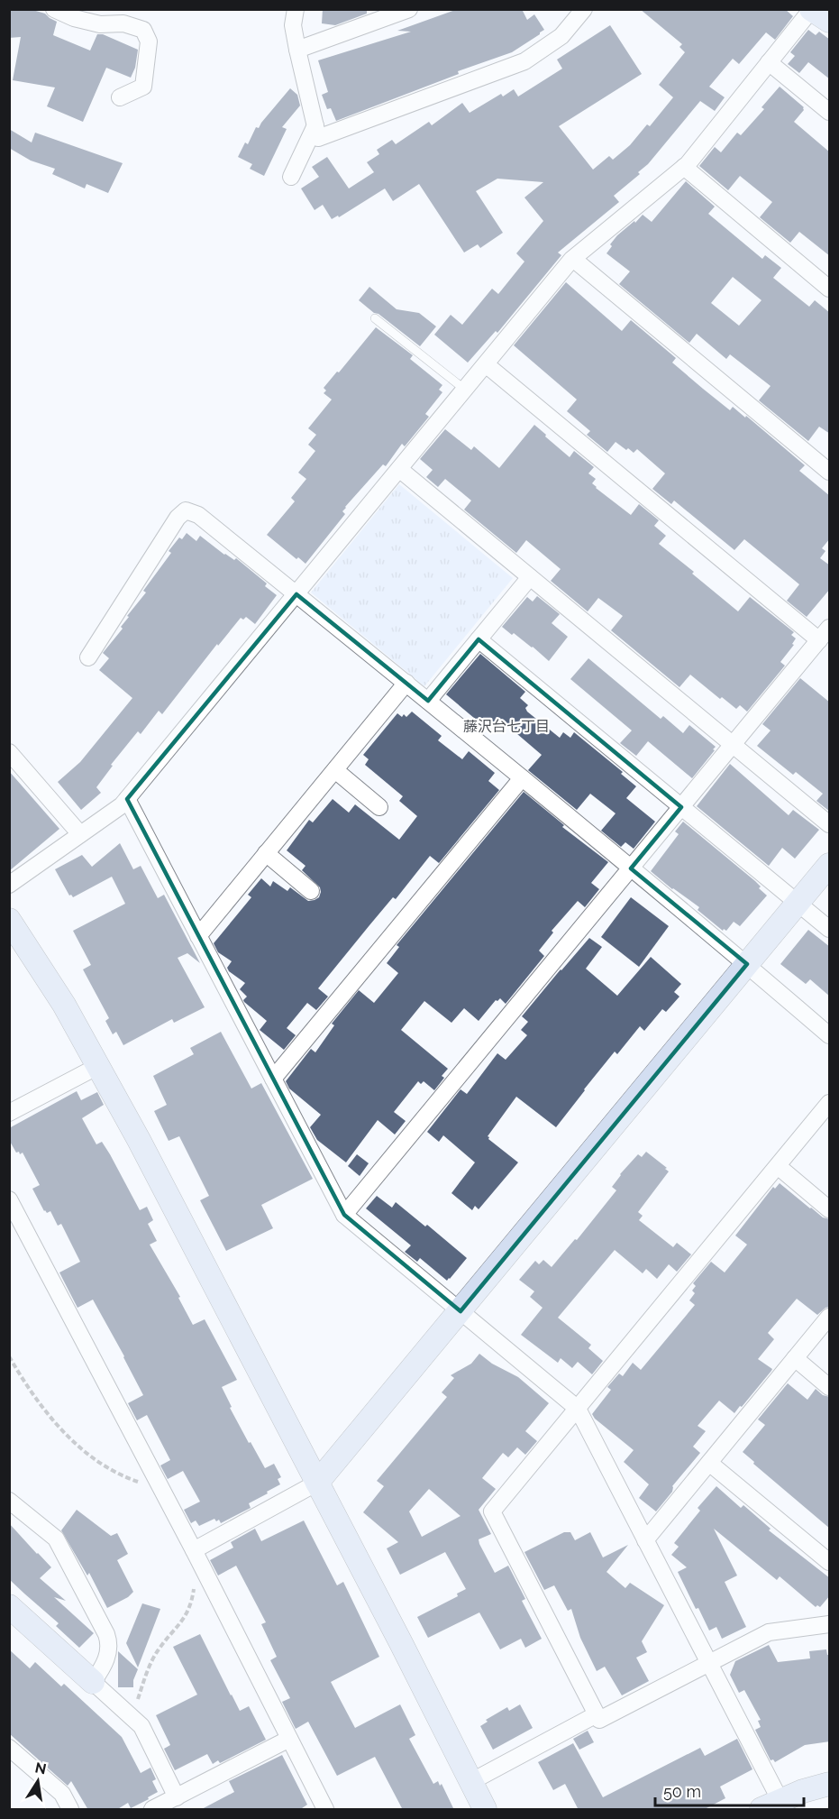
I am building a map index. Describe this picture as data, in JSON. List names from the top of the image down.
{
  "districts": ["藤沢台七丁目"],
  "scale_bar": "50 m",
  "north": "top"
}
